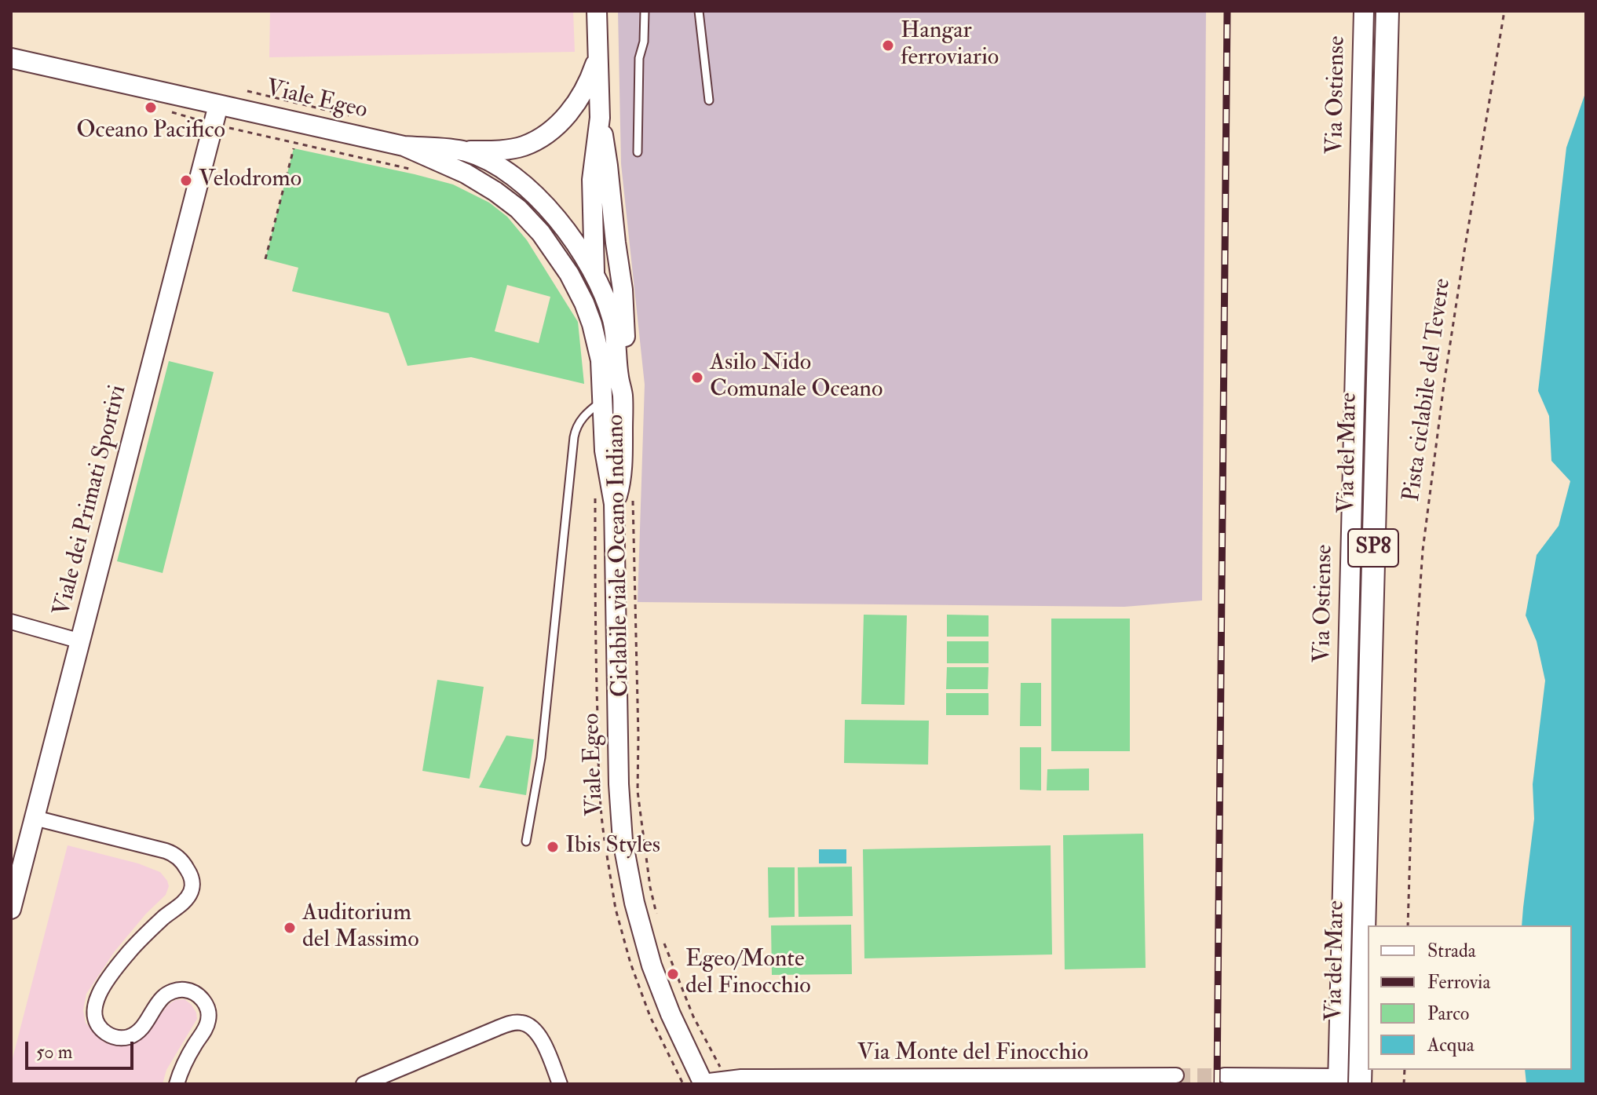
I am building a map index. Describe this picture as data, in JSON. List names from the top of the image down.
{
  "streets": {
    "main road": [
      "Via Ostiense",
      "Viale Egeo",
      "Via del Mare",
      "Viale dei Primati Sportivi",
      "SP8"
    ],
    "street": ["Via Monte del Finocchio"],
    "path": ["Pista ciclabile del Tevere", "Ciclabile viale Oceano Indiano"]
  },
  "crossings": [
    ["Viale Egeo", "Viale dei Primati Sportivi"],
    ["Viale Egeo", "Via Monte del Finocchio"]
  ],
  "places": [
    "Hangar ferroviario",
    "Oceano Pacifico",
    "Velodromo",
    "Asilo Nido Comunale Oceano",
    "Ibis Styles",
    "Auditorium del Massimo",
    "Egeo/Monte del Finocchio"
  ],
  "legend": [
    "Strada",
    "Ferrovia",
    "Parco",
    "Acqua"
  ],
  "scale_bar": "50 m"
}
